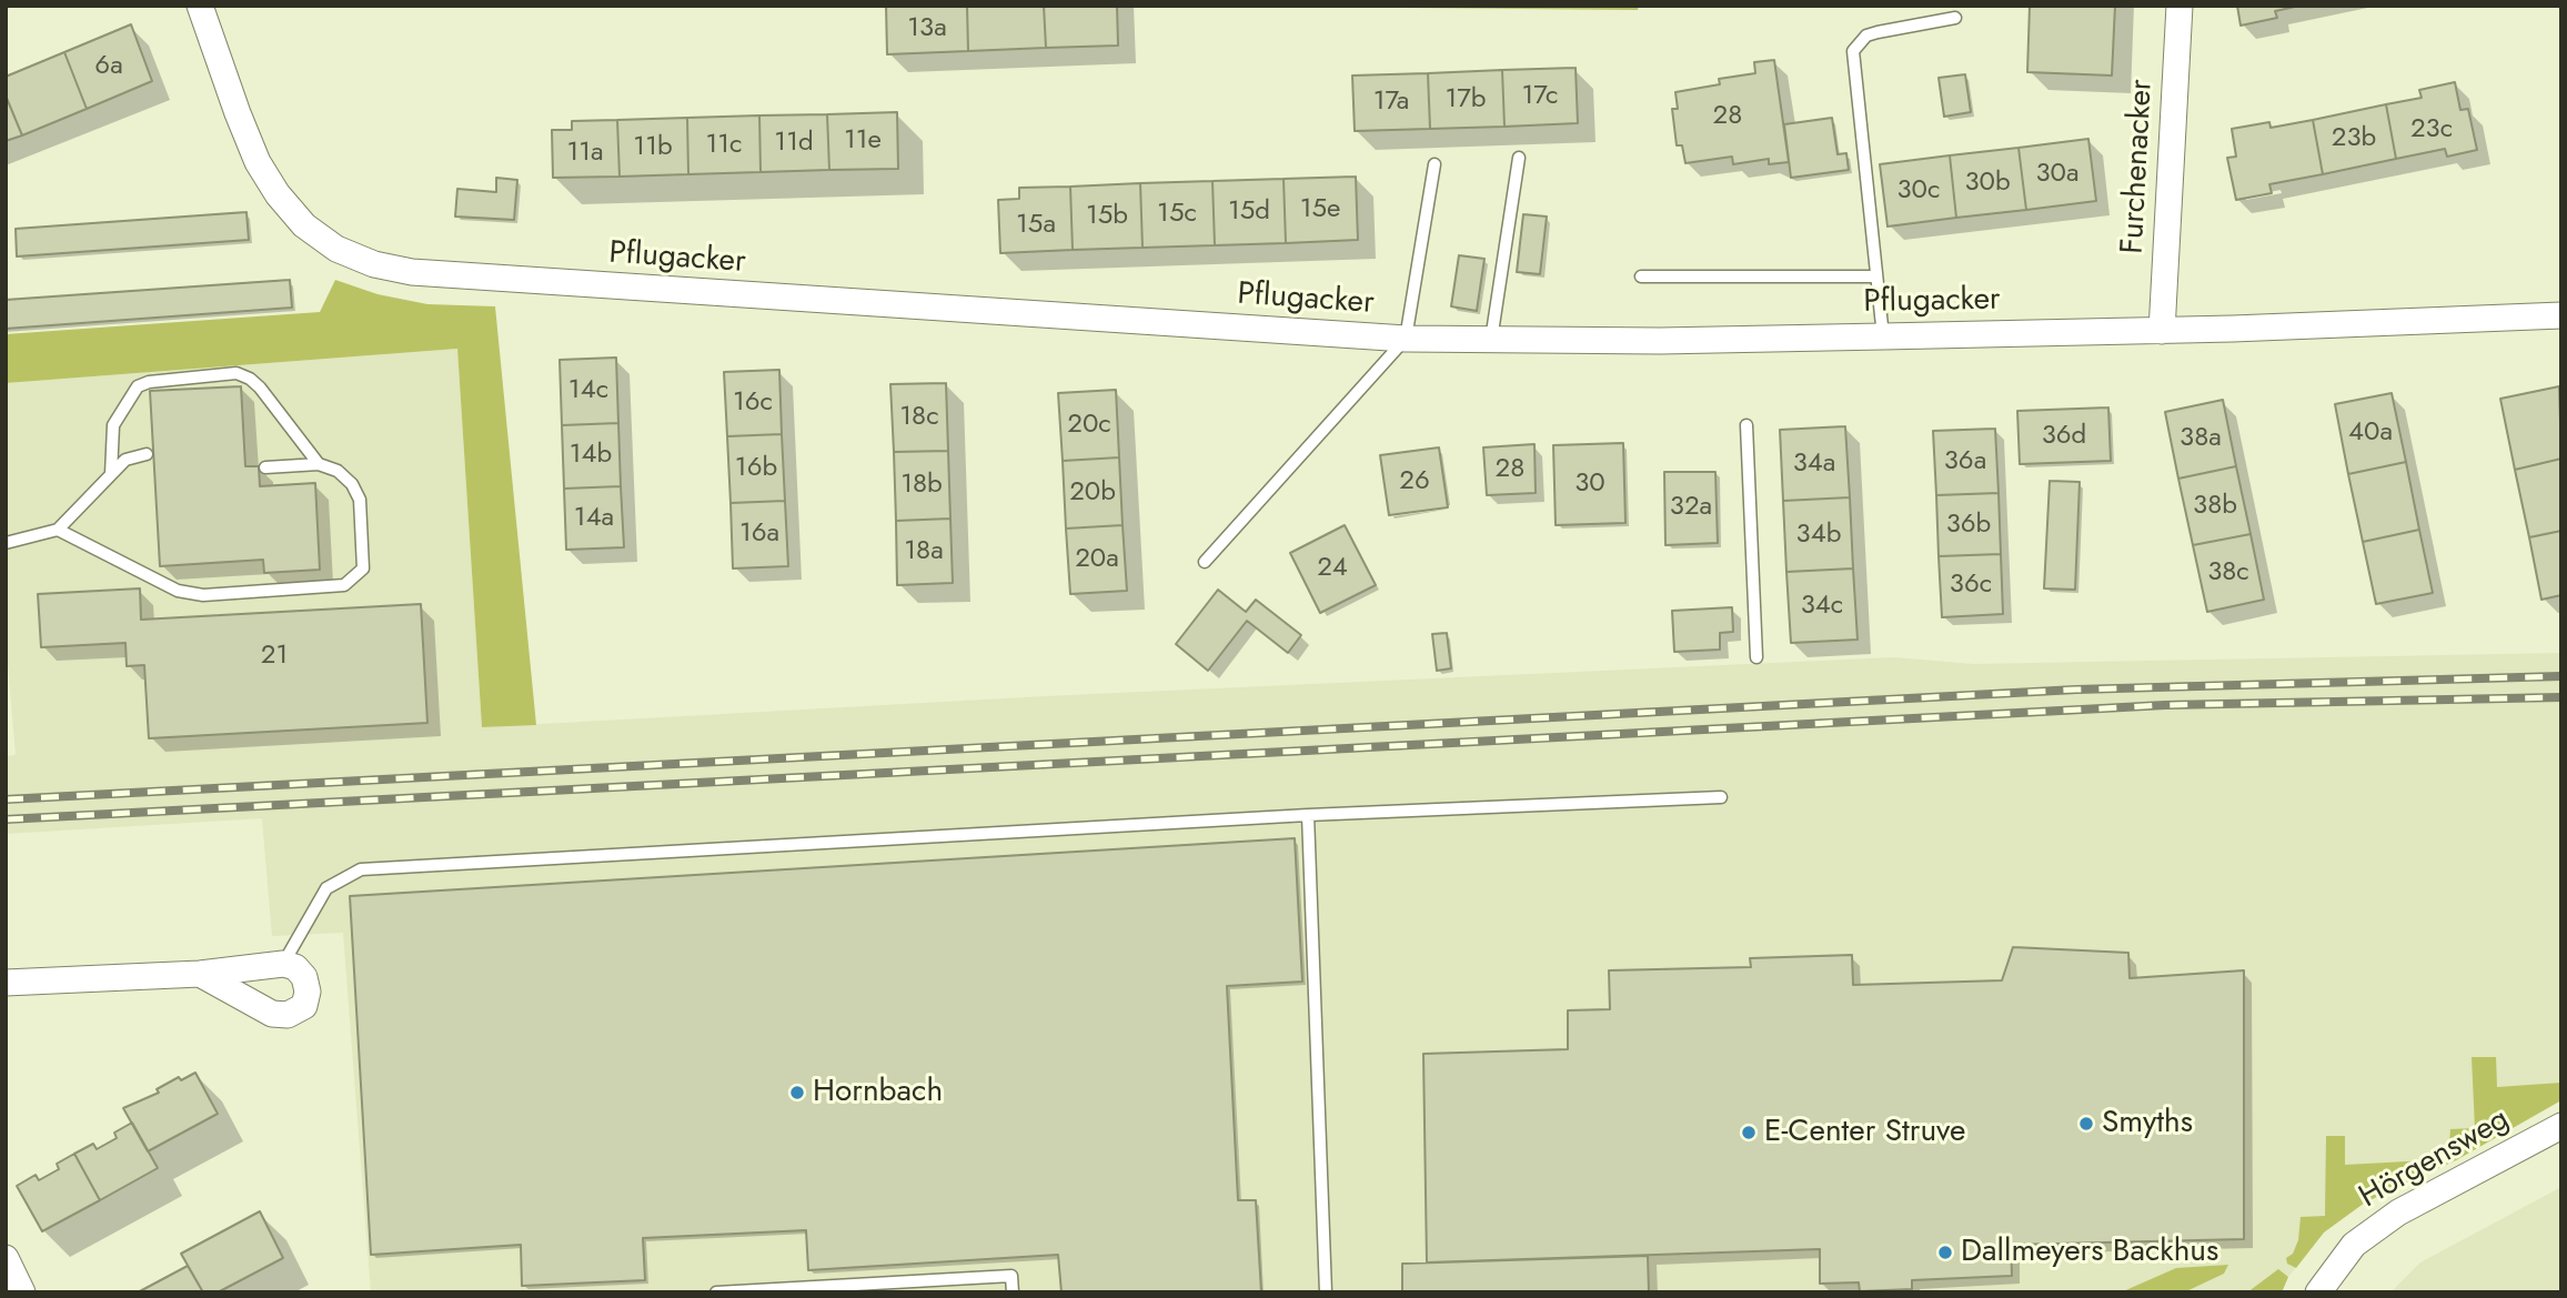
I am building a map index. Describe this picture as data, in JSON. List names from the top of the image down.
{
  "streets": {
    "street": ["Furchenacker", "Pflugacker", "Hörgensweg"]
  },
  "crossings": [
    ["Furchenacker", "Pflugacker"]
  ],
  "places": [
    "Hornbach",
    "Smyths",
    "E-Center Struve",
    "Dallmeyers Backhus"
  ],
  "house_numbers": [
    "13a",
    "6a",
    "17c",
    "17b",
    "17a",
    "28",
    "23c",
    "23b",
    "11e",
    "11d",
    "11c",
    "11b",
    "11a",
    "30a",
    "30b",
    "30c",
    "15e",
    "15d",
    "15c",
    "15b",
    "15a",
    "14c",
    "16c",
    "18c",
    "20c",
    "40a",
    "36d",
    "38a",
    "14b",
    "36a",
    "34a",
    "16b",
    "28",
    "26",
    "30",
    "18b",
    "20b",
    "38b",
    "32a",
    "14a",
    "36b",
    "16a",
    "34b",
    "18a",
    "20a",
    "24",
    "38c",
    "36c",
    "34c",
    "21"
  ]
}
